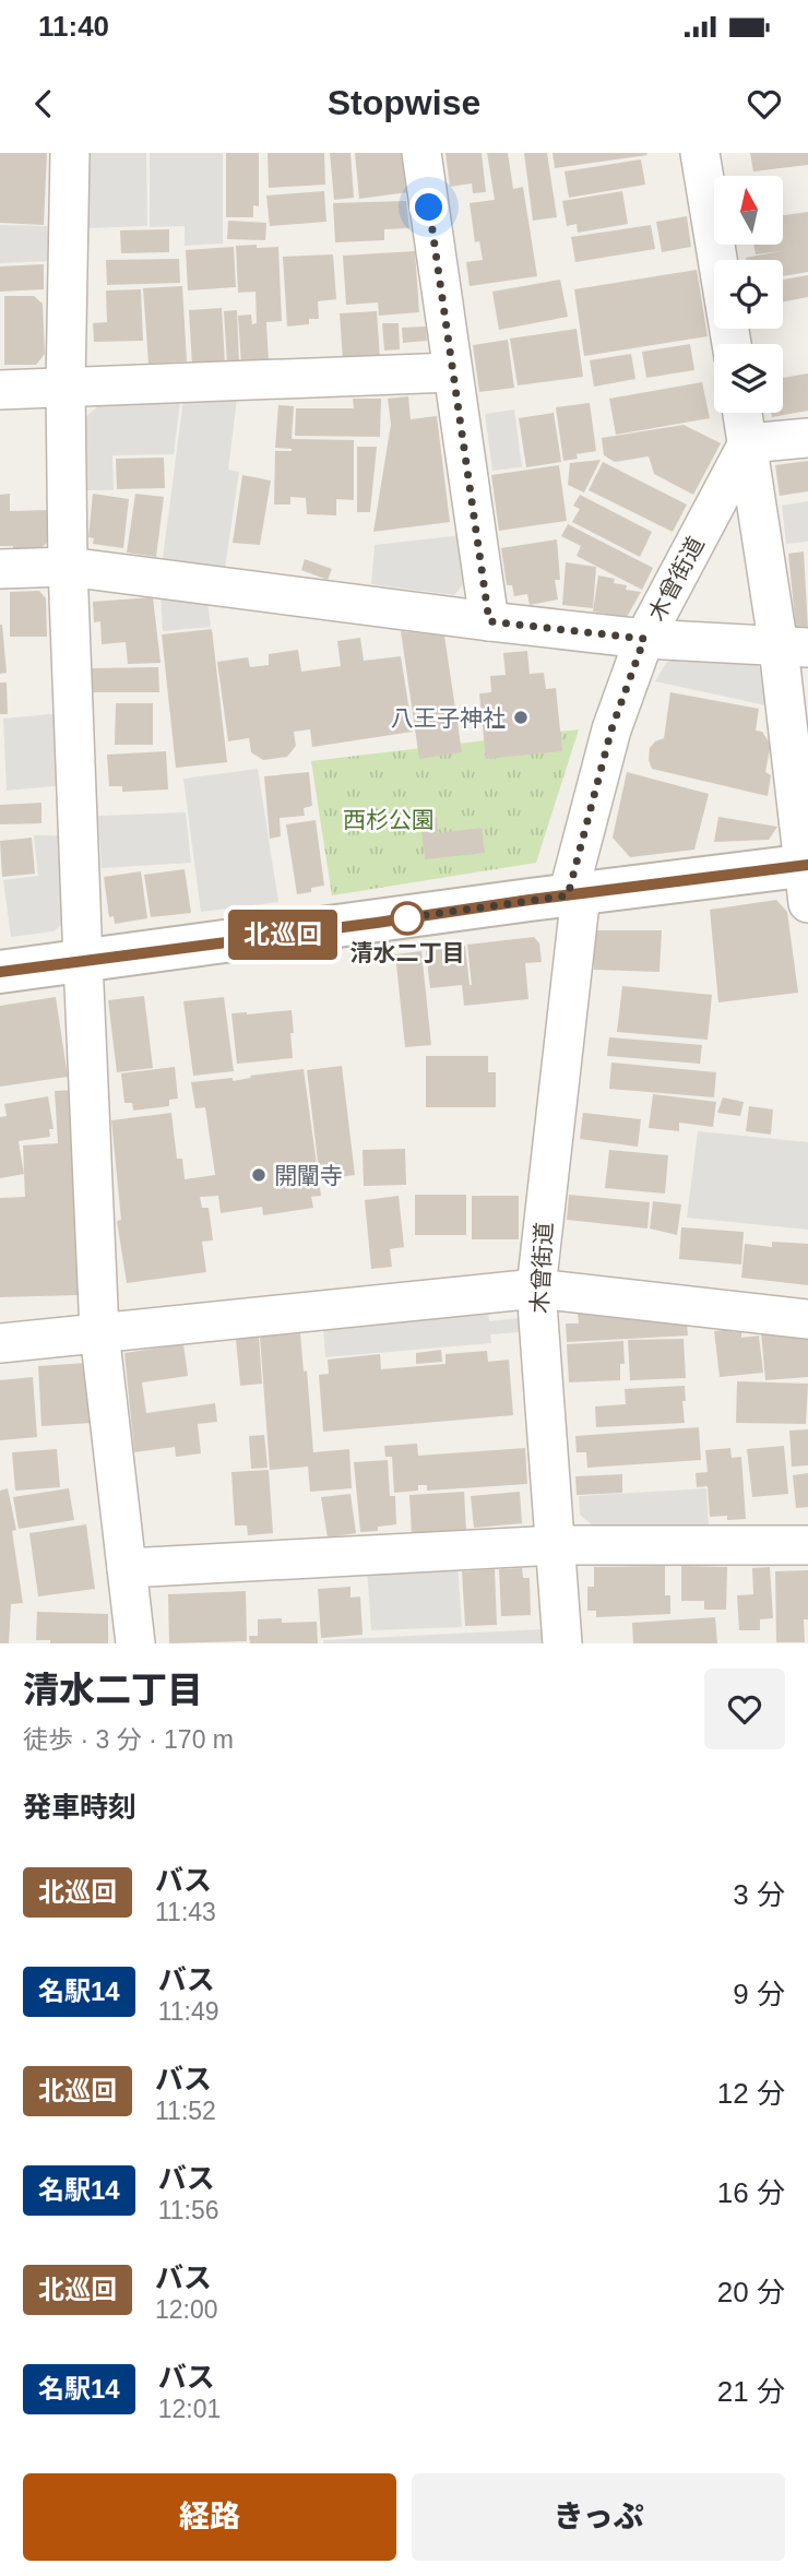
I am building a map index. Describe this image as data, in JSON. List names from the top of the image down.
{
  "streets": {
    "street": ["木曾街道"]
  },
  "parks": ["西杉公園"],
  "places": ["八王子神社", "清水二丁目", "開闡寺"],
  "lines": ["bus line 北巡回"],
  "north": "top",
  "page": {
    "status": "11:40",
    "header": "Stopwise",
    "on_map": "北巡回",
    "heading": [
      ["清水二丁目", "徒歩 · 3 分 · 170 m"],
      "発車時刻"
    ],
    "list": [
      {
        "mark": "北巡回",
        "name": "バス",
        "note": "11:43",
        "value": "3 分"
      },
      {
        "mark": "名駅14",
        "name": "バス",
        "note": "11:49",
        "value": "9 分"
      },
      {
        "mark": "北巡回",
        "name": "バス",
        "note": "11:52",
        "value": "12 分"
      },
      {
        "mark": "名駅14",
        "name": "バス",
        "note": "11:56",
        "value": "16 分"
      },
      {
        "mark": "北巡回",
        "name": "バス",
        "note": "12:00",
        "value": "20 分"
      },
      {
        "mark": "名駅14",
        "name": "バス",
        "note": "12:01",
        "value": "21 分"
      }
    ],
    "buttons": ["経路", "きっぷ"]
  }
}
